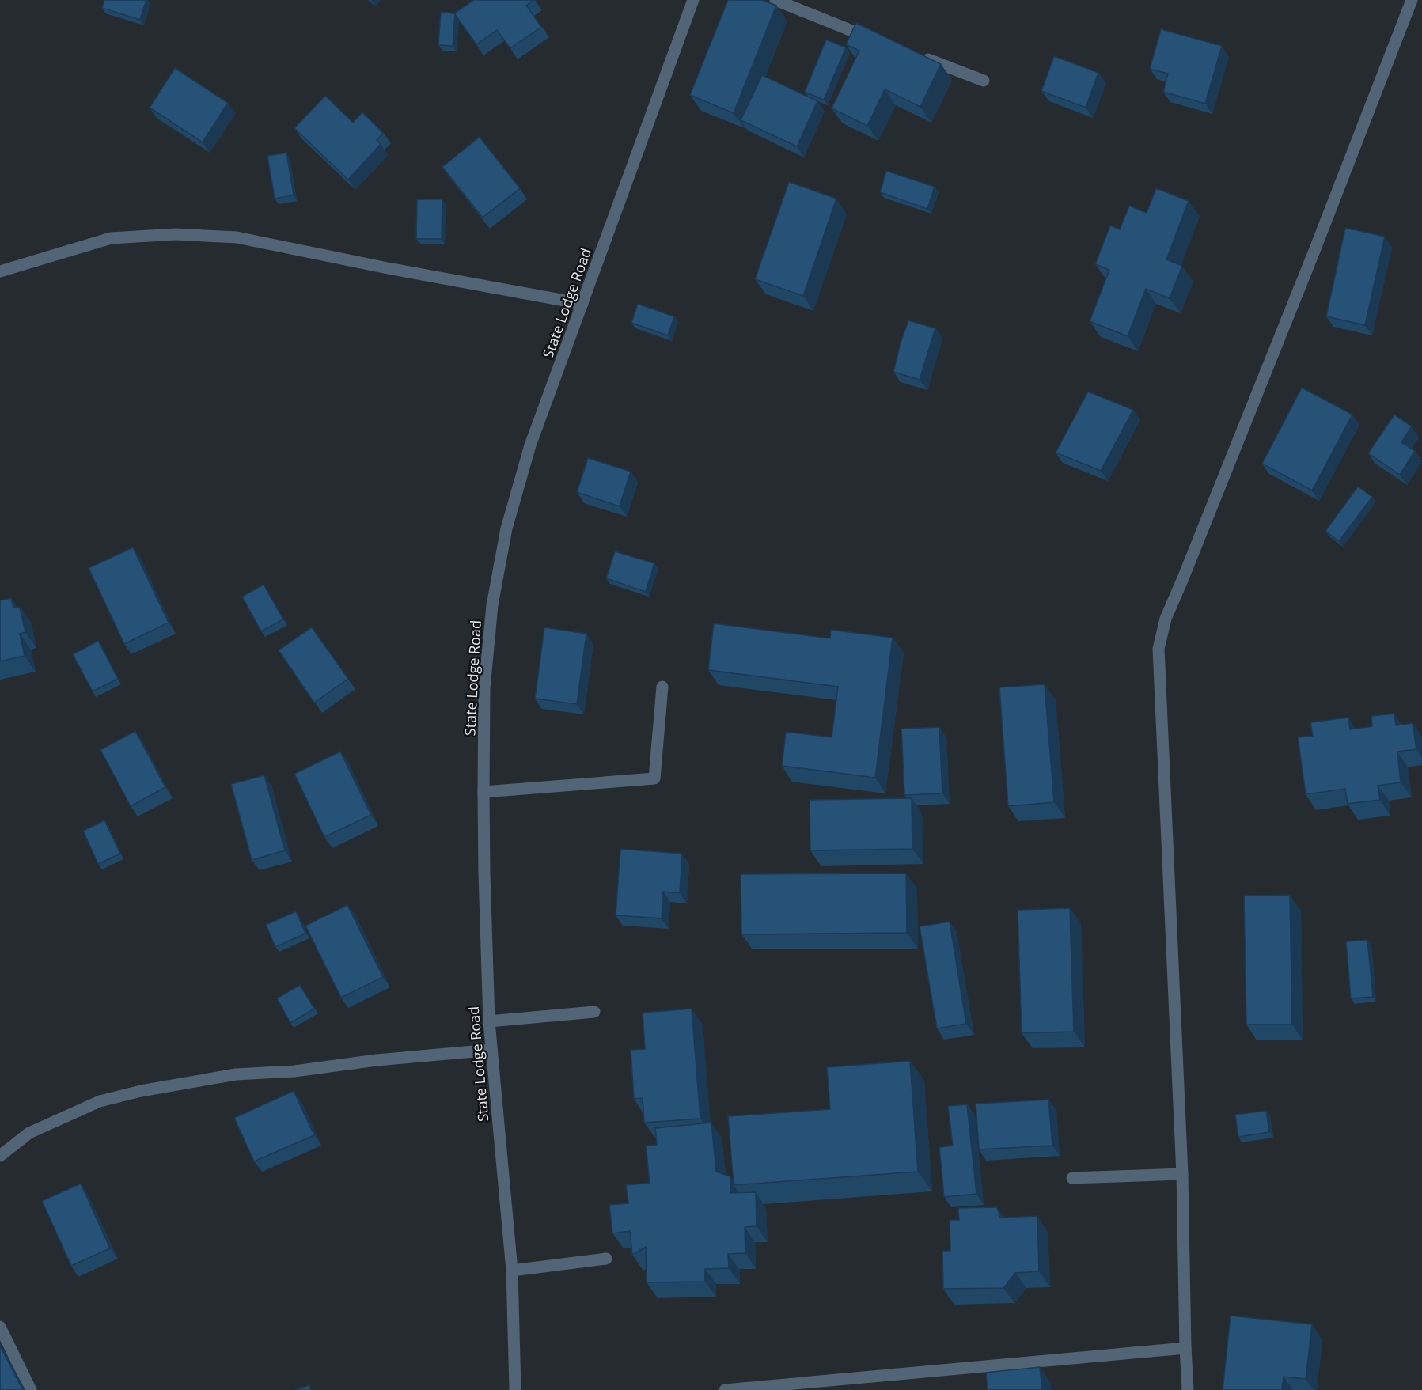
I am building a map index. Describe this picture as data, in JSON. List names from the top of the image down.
{
  "streets": {
    "street": ["State Lodge Road"]
  }
}
